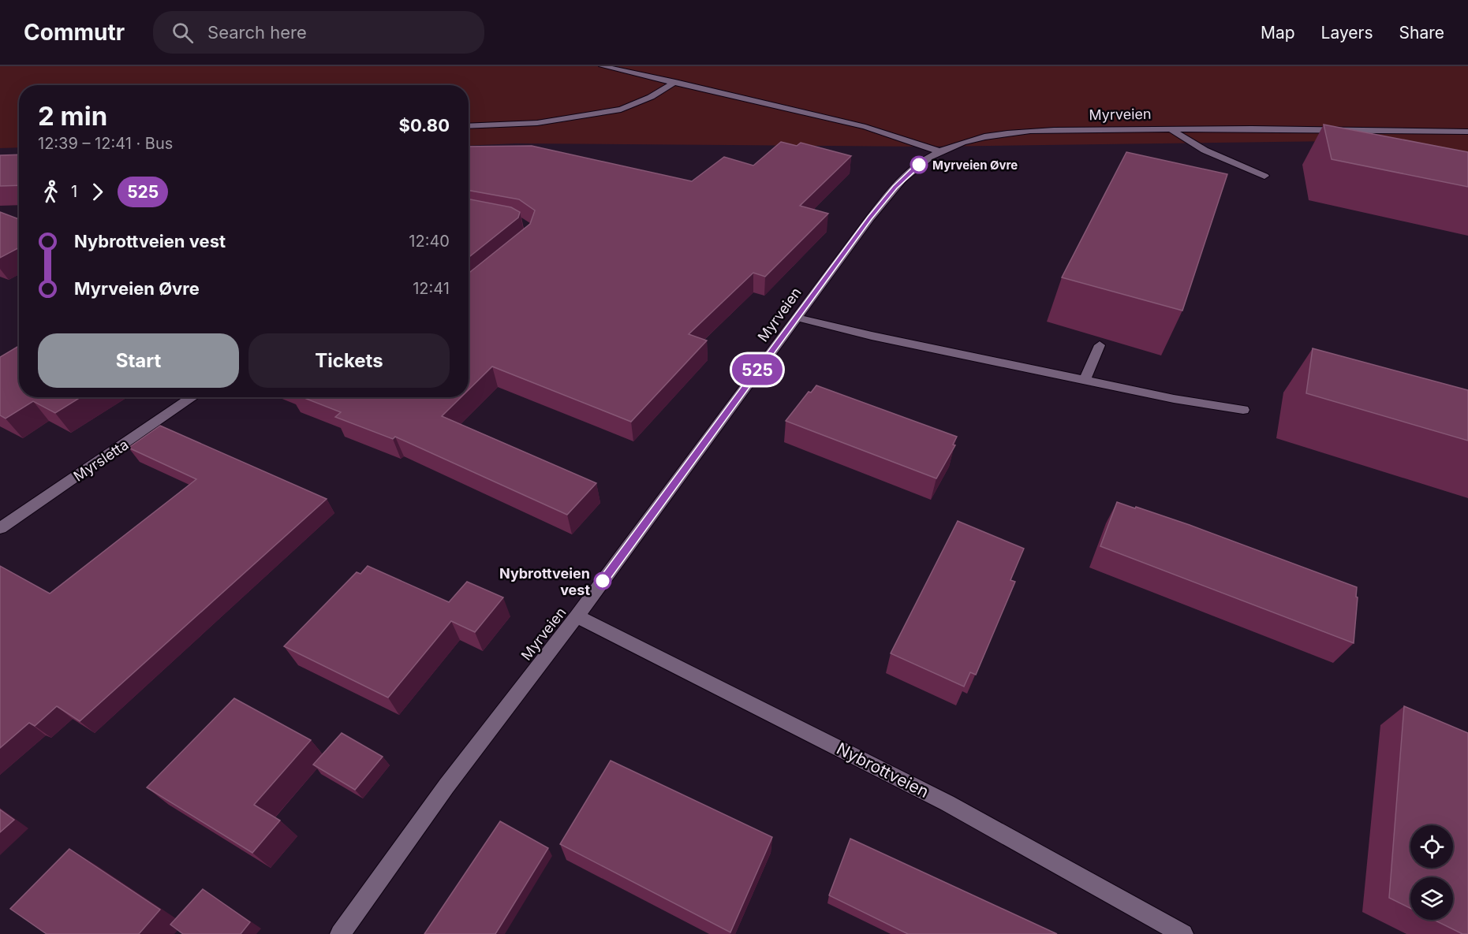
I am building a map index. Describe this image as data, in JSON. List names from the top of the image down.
{
  "streets": {
    "street": ["Myrveien", "Myrsletta", "Nybrottveien"]
  },
  "crossings": [
    ["Myrveien", "Nybrottveien"]
  ],
  "places": ["Myrveien Øvre", "Nybrottveien vest"],
  "lines": ["bus line 525"],
  "page": {
    "header": "Commutr",
    "search": "Search here",
    "nav": ["Map", "Layers", "Share"],
    "on_map": "525",
    "heading": ["2 min", "12:39 – 12:41 · Bus", "$0.80"],
    "legs": ["1", "525"],
    "list": [
      {
        "name": "Nybrottveien vest",
        "value": "12:40"
      },
      {
        "name": "Myrveien Øvre",
        "value": "12:41"
      }
    ],
    "buttons": ["Start", "Tickets"]
  }
}
